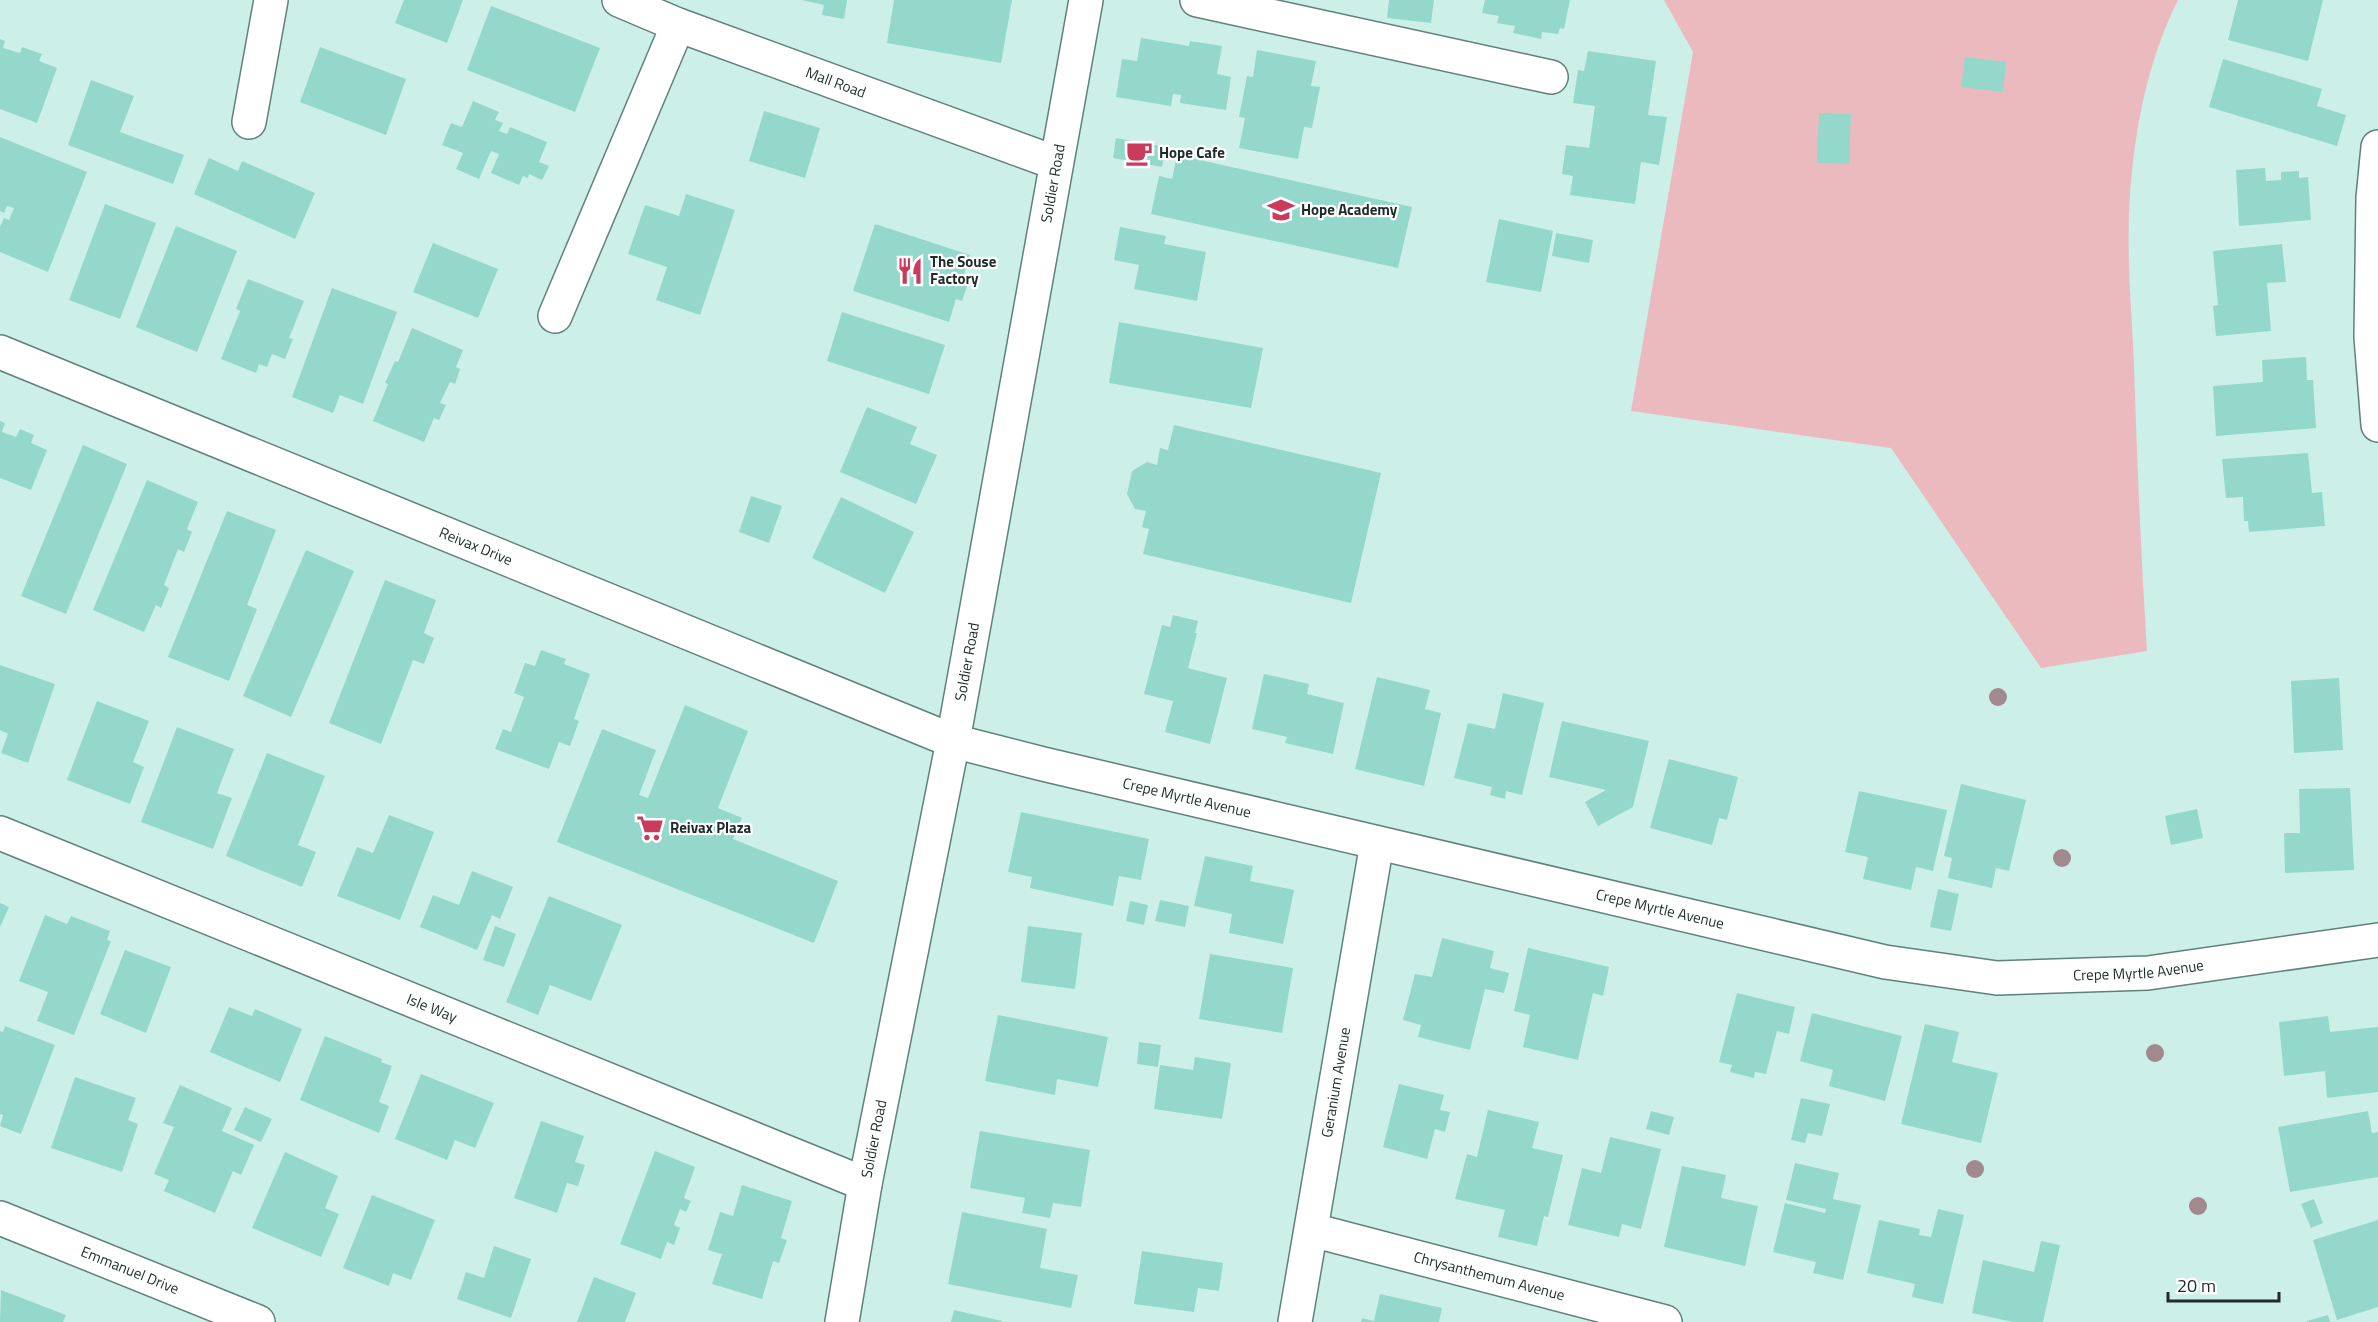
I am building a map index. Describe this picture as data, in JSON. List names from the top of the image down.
{
  "streets": {
    "street": [
      "Mall Road",
      "Soldier Road",
      "Reivax Drive",
      "Crepe Myrtle Avenue",
      "Isle Way",
      "Geranium Avenue",
      "Emmanuel Drive",
      "Chrysanthemum Avenue"
    ]
  },
  "crossings": [
    ["Mall Road", "Soldier Road"],
    ["Soldier Road", "Reivax Drive"],
    ["Soldier Road", "Crepe Myrtle Avenue"],
    ["Soldier Road", "Isle Way"],
    ["Reivax Drive", "Crepe Myrtle Avenue"],
    ["Crepe Myrtle Avenue", "Geranium Avenue"],
    ["Geranium Avenue", "Chrysanthemum Avenue"]
  ],
  "places": {
    "cafe": ["Hope Cafe"],
    "school or university": ["Hope Academy"],
    "restaurant": ["The Souse Factory"],
    "supermarket": ["Reivax Plaza"]
  },
  "scale_bar": "20 m"
}
